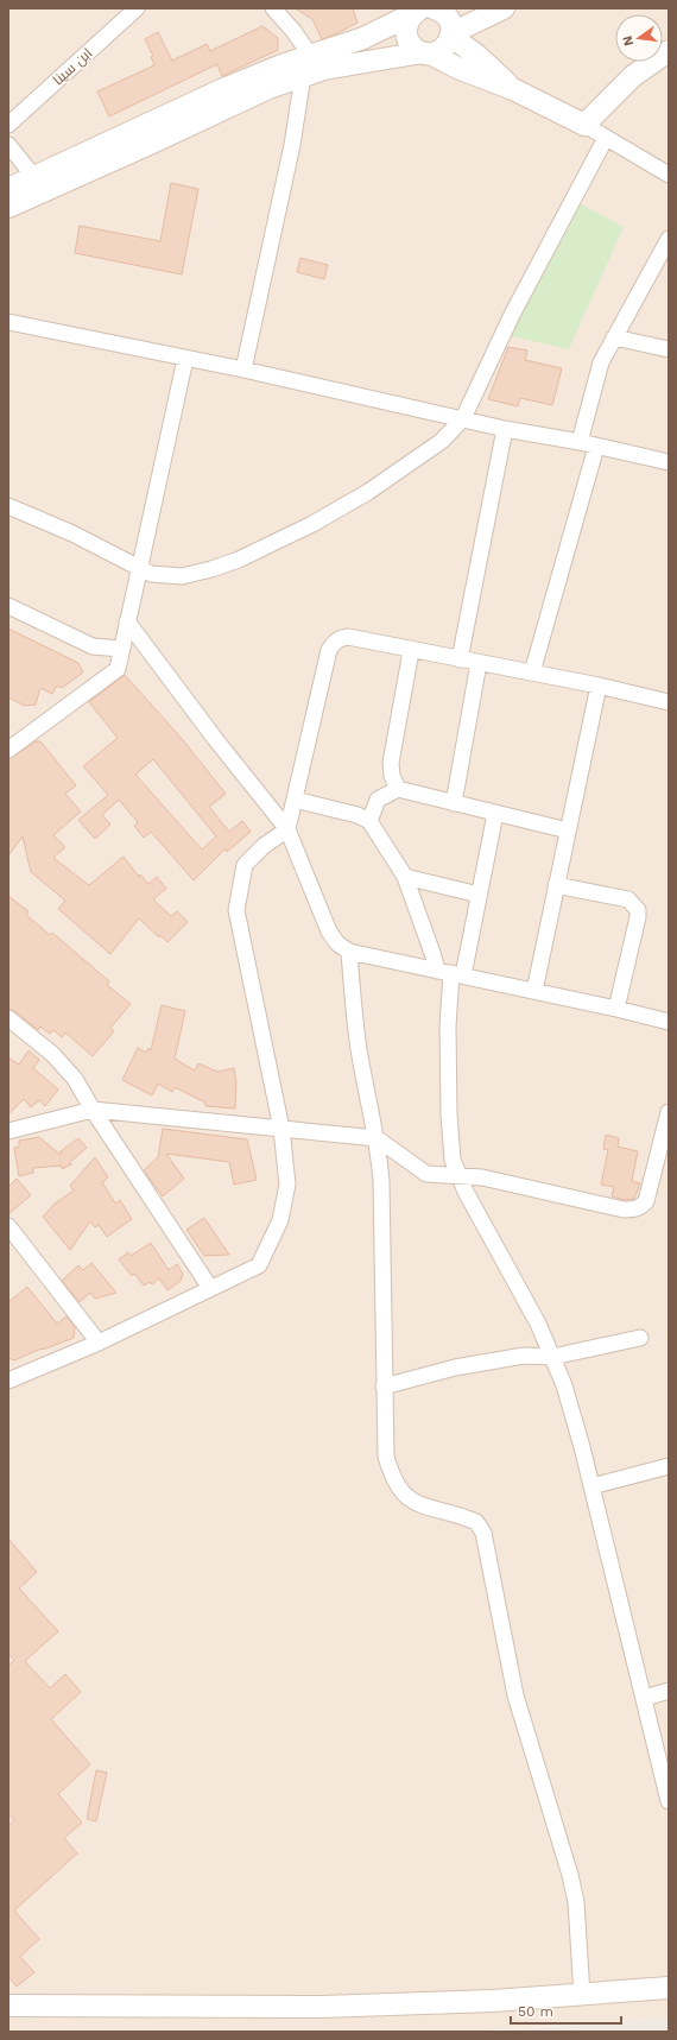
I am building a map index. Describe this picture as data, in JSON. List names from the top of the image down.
{
  "streets": {
    "street": ["ابن سينا"]
  },
  "scale_bar": "50 m",
  "north": "left"
}
